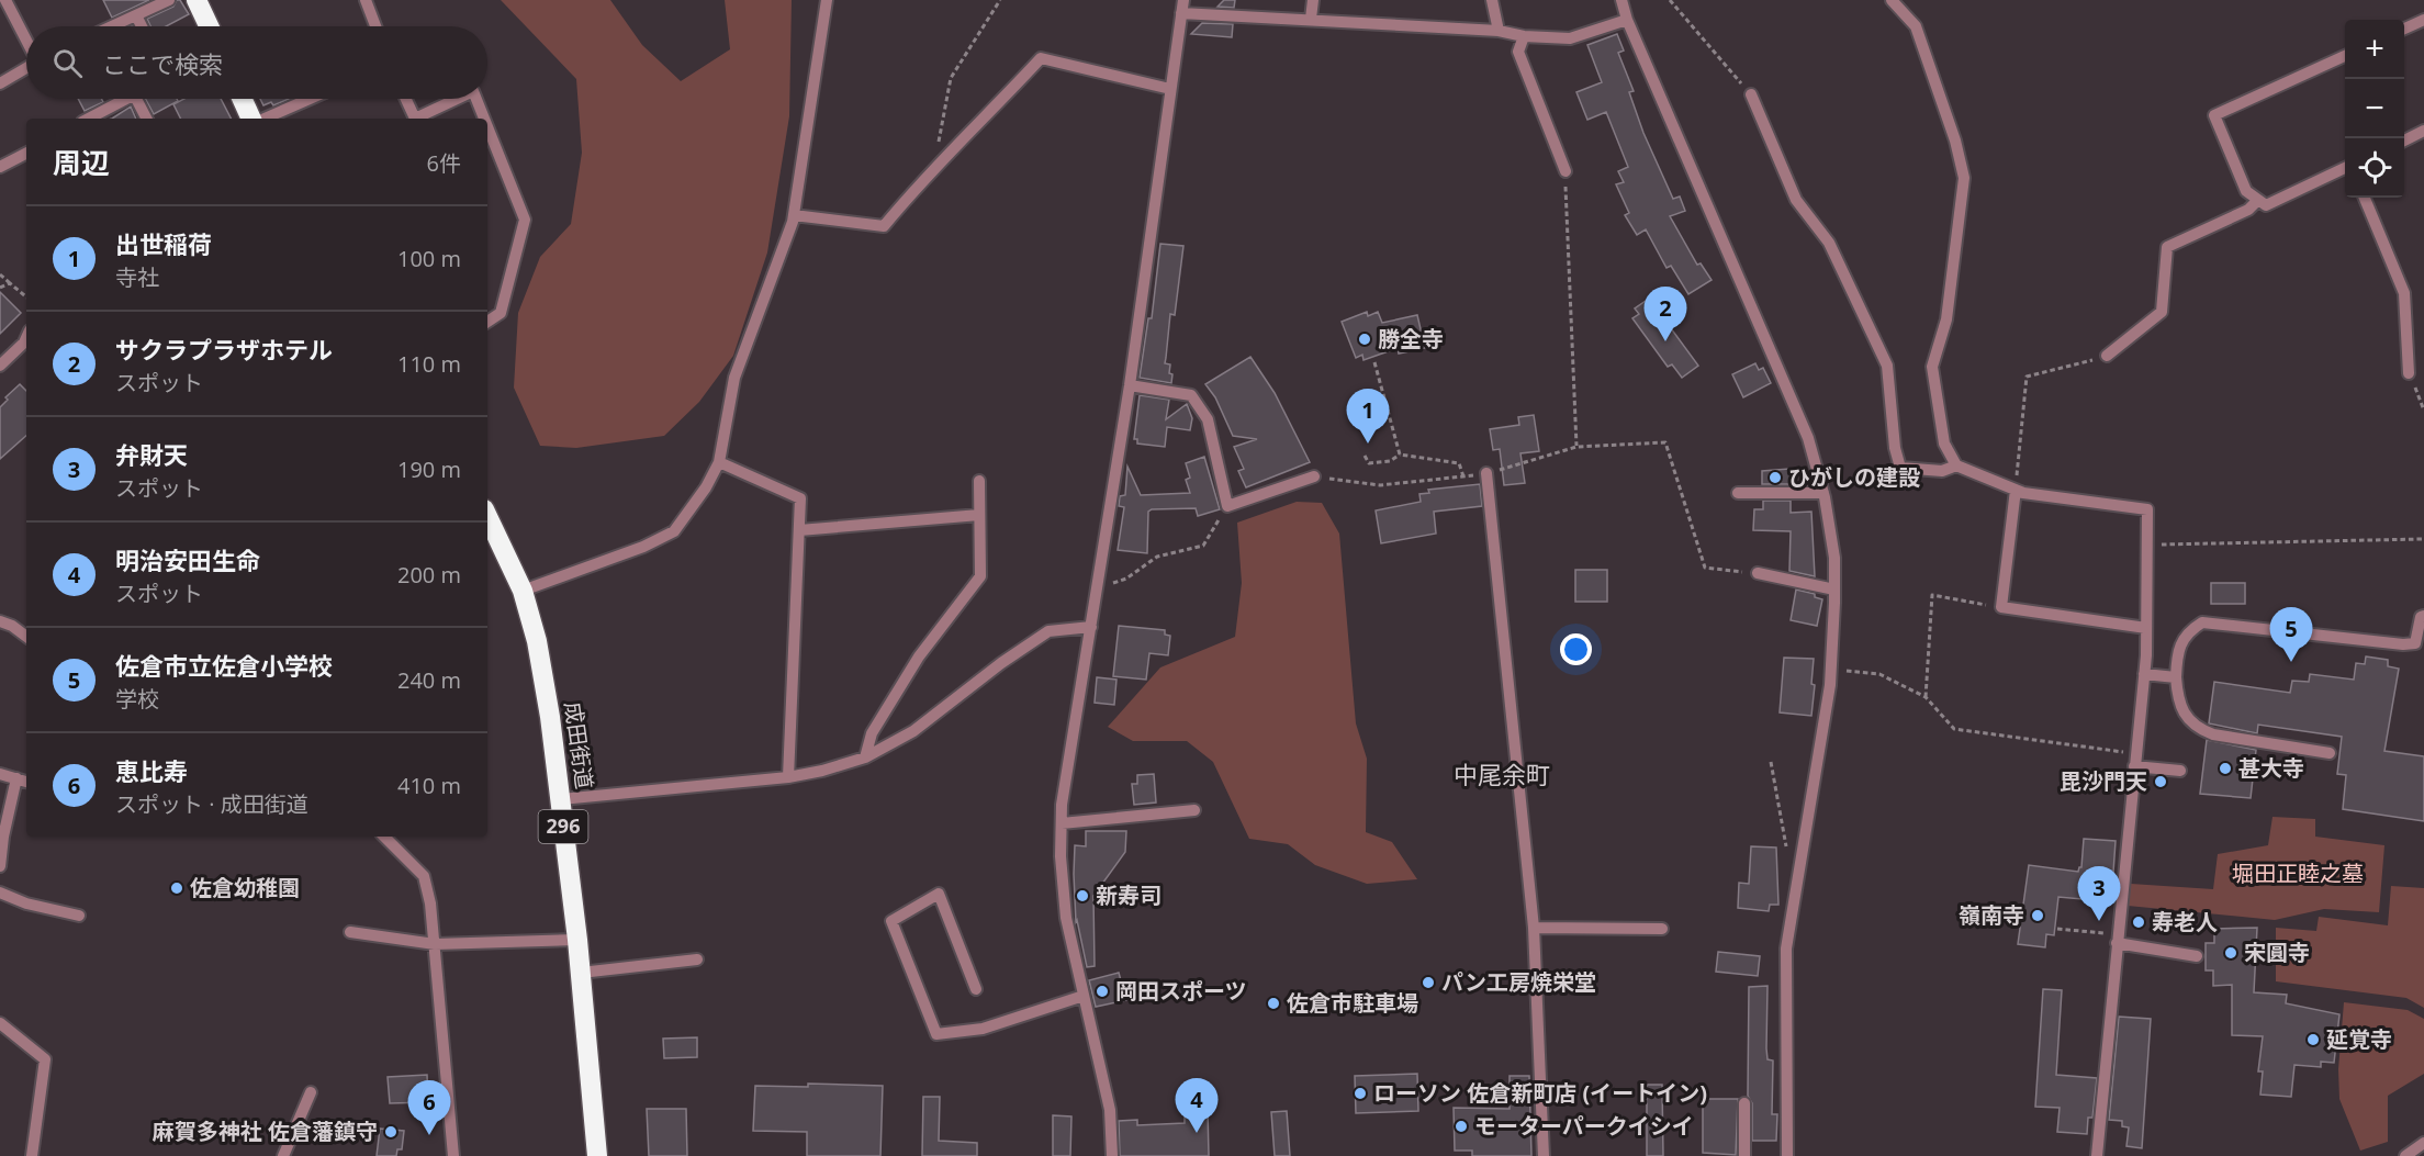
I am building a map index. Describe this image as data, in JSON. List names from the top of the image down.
{
  "streets": {
    "highway": ["成田街道", "296"]
  },
  "districts": ["中尾余町"],
  "parks": ["堀田正睦之墓"],
  "places": [
    "勝全寺",
    "ひがしの建設",
    "甚大寺",
    "毘沙門天",
    "佐倉幼稚園",
    "新寿司",
    "嶺南寺",
    "寿老人",
    "宋圓寺",
    "パン工房焼栄堂",
    "岡田スポーツ",
    "佐倉市駐車場",
    "延覚寺",
    "ローソン 佐倉新町店 (イートイン)",
    "モーターパークイシイ",
    "麻賀多神社 佐倉藩鎮守"
  ],
  "page": {
    "map_buttons": ["+", "−"],
    "search": "ここで検索",
    "heading": ["周辺", "6件"],
    "list": [
      {
        "mark": "1",
        "name": "出世稲荷",
        "note": "寺社",
        "value": "100 m"
      },
      {
        "mark": "2",
        "name": "サクラプラザホテル",
        "note": "スポット",
        "value": "110 m"
      },
      {
        "mark": "3",
        "name": "弁財天",
        "note": "スポット",
        "value": "190 m"
      },
      {
        "mark": "4",
        "name": "明治安田生命",
        "note": "スポット",
        "value": "200 m"
      },
      {
        "mark": "5",
        "name": "佐倉市立佐倉小学校",
        "note": "学校",
        "value": "240 m"
      },
      {
        "mark": "6",
        "name": "恵比寿",
        "note": "スポット · 成田街道",
        "value": "410 m"
      }
    ],
    "pins": [
      "2",
      "1",
      "5",
      "3",
      "4",
      "6"
    ]
  }
}
